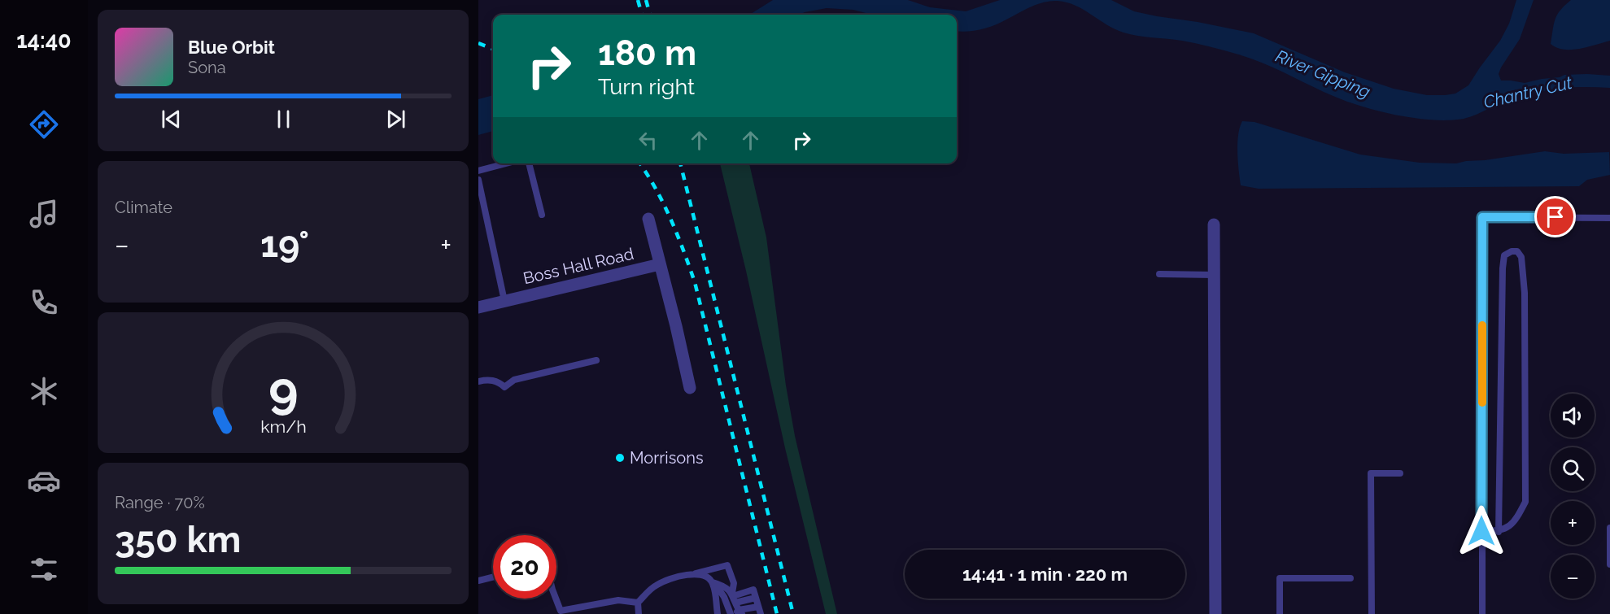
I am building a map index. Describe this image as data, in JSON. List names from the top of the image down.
{
  "streets": {
    "street": ["Boss Hall Road"]
  },
  "water": ["River Gipping", "Chantry Cut"],
  "places": ["Morrisons"],
  "page": {
    "tabs": "14:40",
    "turn": ["180 m", "Turn right"],
    "song": ["Blue Orbit", "Sona"],
    "tile": [
      "Climate",
      ["Range · 70%", "350 km"]
    ],
    "heat": ["−", "19°", "+"],
    "map_buttons": ["+", "−"],
    "limit": "20",
    "trip": "14:41 · 1 min · 220 m",
    "gauge": ["9", "km/h"]
  }
}
